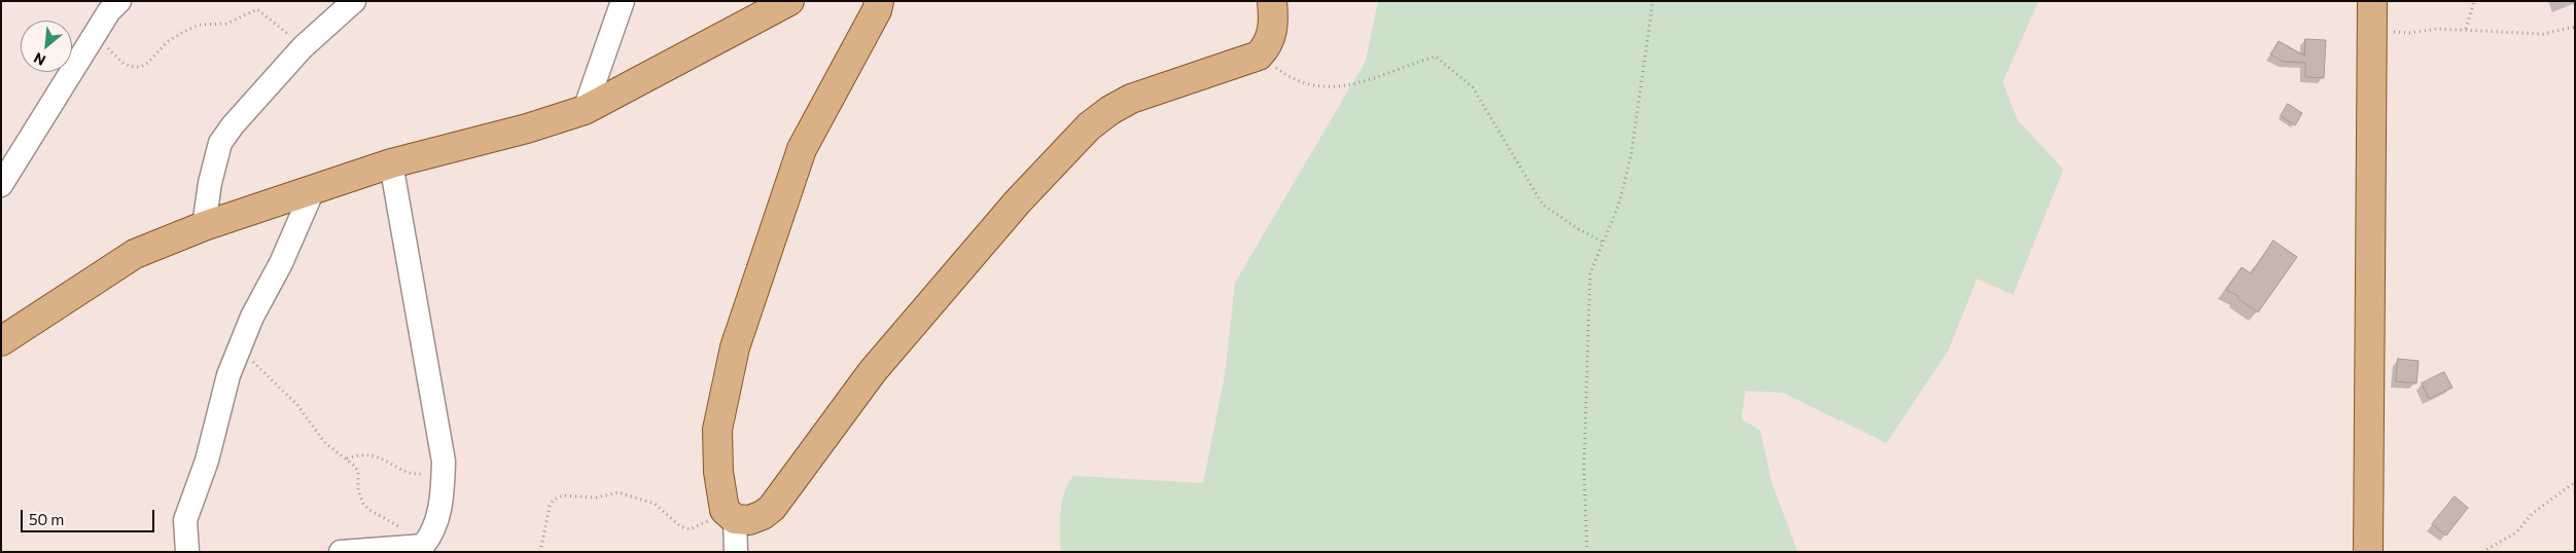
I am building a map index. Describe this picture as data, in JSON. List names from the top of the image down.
{
  "scale_bar": "50 m",
  "north": "bottom left"
}
